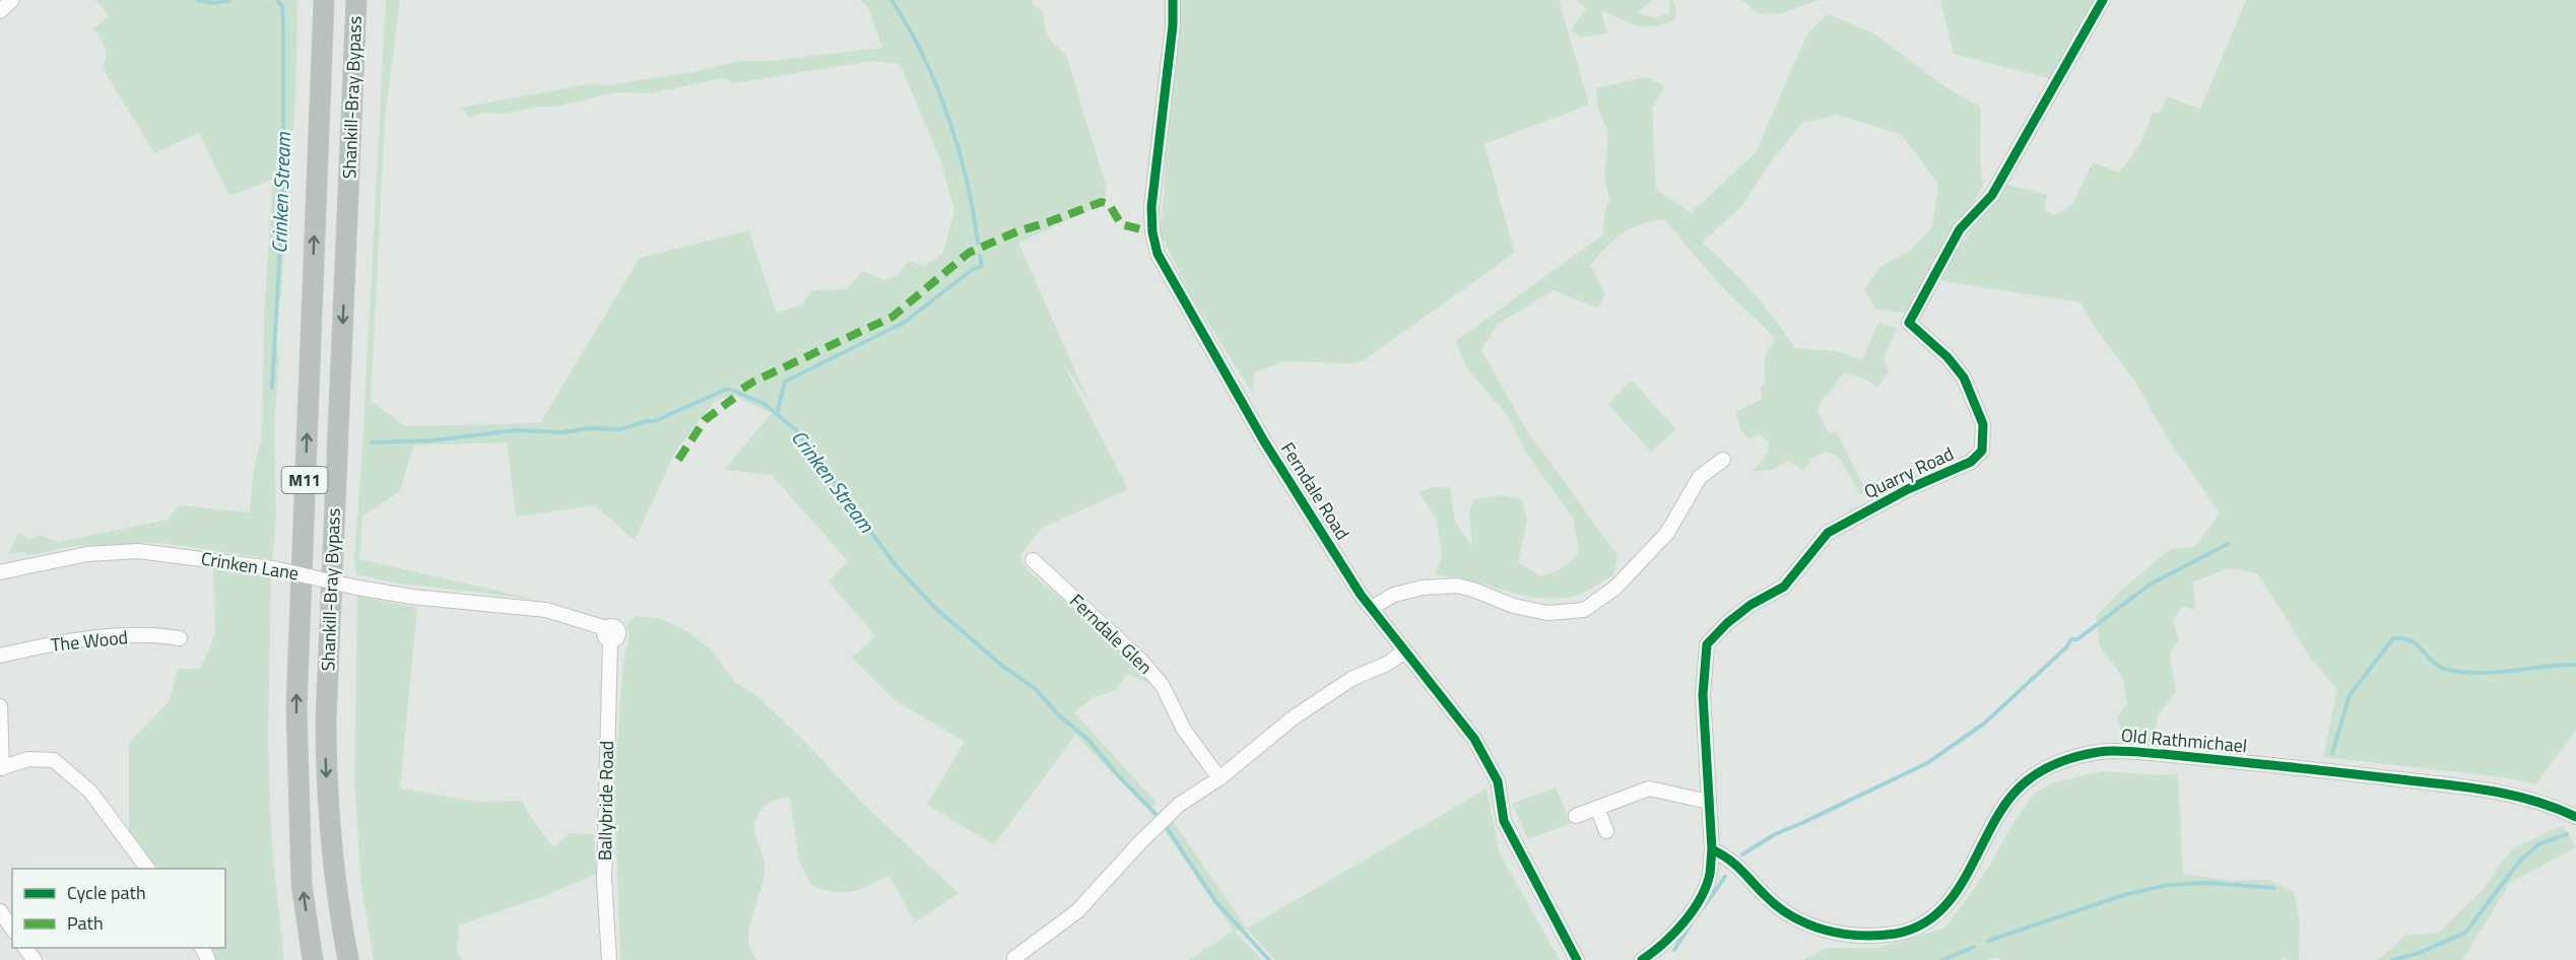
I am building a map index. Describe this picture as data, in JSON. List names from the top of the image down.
{
  "streets": {
    "highway": ["Shankill-Bray Bypass", "M11"],
    "street": [
      "Quarry Road",
      "Ferndale Road",
      "Crinken Lane",
      "Ferndale Glen",
      "The Wood",
      "Old Rathmichael",
      "Ballybride Road"
    ]
  },
  "crossings": [
    ["Quarry Road", "Old Rathmichael"],
    ["Crinken Lane", "Ballybride Road"]
  ],
  "water": ["Crinken Stream"],
  "legend": ["Cycle path", "Path"]
}
